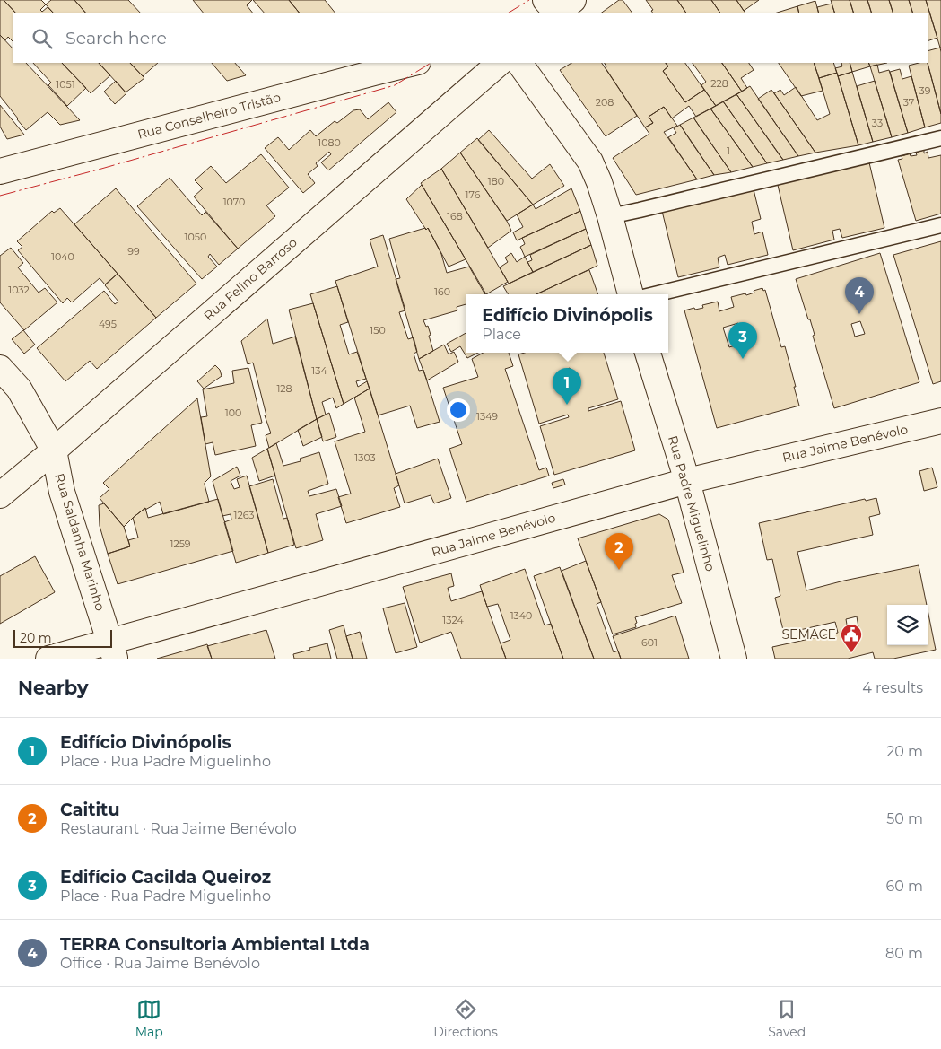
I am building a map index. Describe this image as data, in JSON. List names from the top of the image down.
{
  "streets": {
    "street": [
      "Rua Conselheiro Tristão",
      "Rua Felino Barroso",
      "Rua Jaime Benévolo",
      "Rua Padre Miguelinho",
      "Rua Saldanha Marinho"
    ]
  },
  "crossings": [
    ["Rua Felino Barroso", "Rua Saldanha Marinho"],
    ["Rua Jaime Benévolo", "Rua Padre Miguelinho"],
    ["Rua Jaime Benévolo", "Rua Saldanha Marinho"]
  ],
  "places": {
    "public building": ["SEMACE"]
  },
  "house_numbers": [
    "228",
    "1051",
    "39",
    "208",
    "37",
    "33",
    "1080",
    "1",
    "180",
    "176",
    "1070",
    "168",
    "1050",
    "99",
    "1040",
    "1032",
    "160",
    "495",
    "150",
    "134",
    "128",
    "100",
    "1349",
    "1303",
    "1263",
    "1259",
    "1340",
    "1324",
    "601"
  ],
  "scale_bar": "20 m",
  "page": {
    "search": "Search here",
    "pins": [
      "4",
      "3",
      "1",
      "2"
    ],
    "popup": ["Edifício Divinópolis", "Place"],
    "scale": "20 m",
    "heading": ["Nearby", "4 results"],
    "list": [
      {
        "mark": "1",
        "name": "Edifício Divinópolis",
        "note": "Place · Rua Padre Miguelinho",
        "value": "20 m"
      },
      {
        "mark": "2",
        "name": "Caititu",
        "note": "Restaurant · Rua Jaime Benévolo",
        "value": "50 m"
      },
      {
        "mark": "3",
        "name": "Edifício Cacilda Queiroz",
        "note": "Place · Rua Padre Miguelinho",
        "value": "60 m"
      },
      {
        "mark": "4",
        "name": "TERRA Consultoria Ambiental Ltda",
        "note": "Office · Rua Jaime Benévolo",
        "value": "80 m"
      }
    ],
    "nav": ["Map", "Directions", "Saved"]
  }
}
